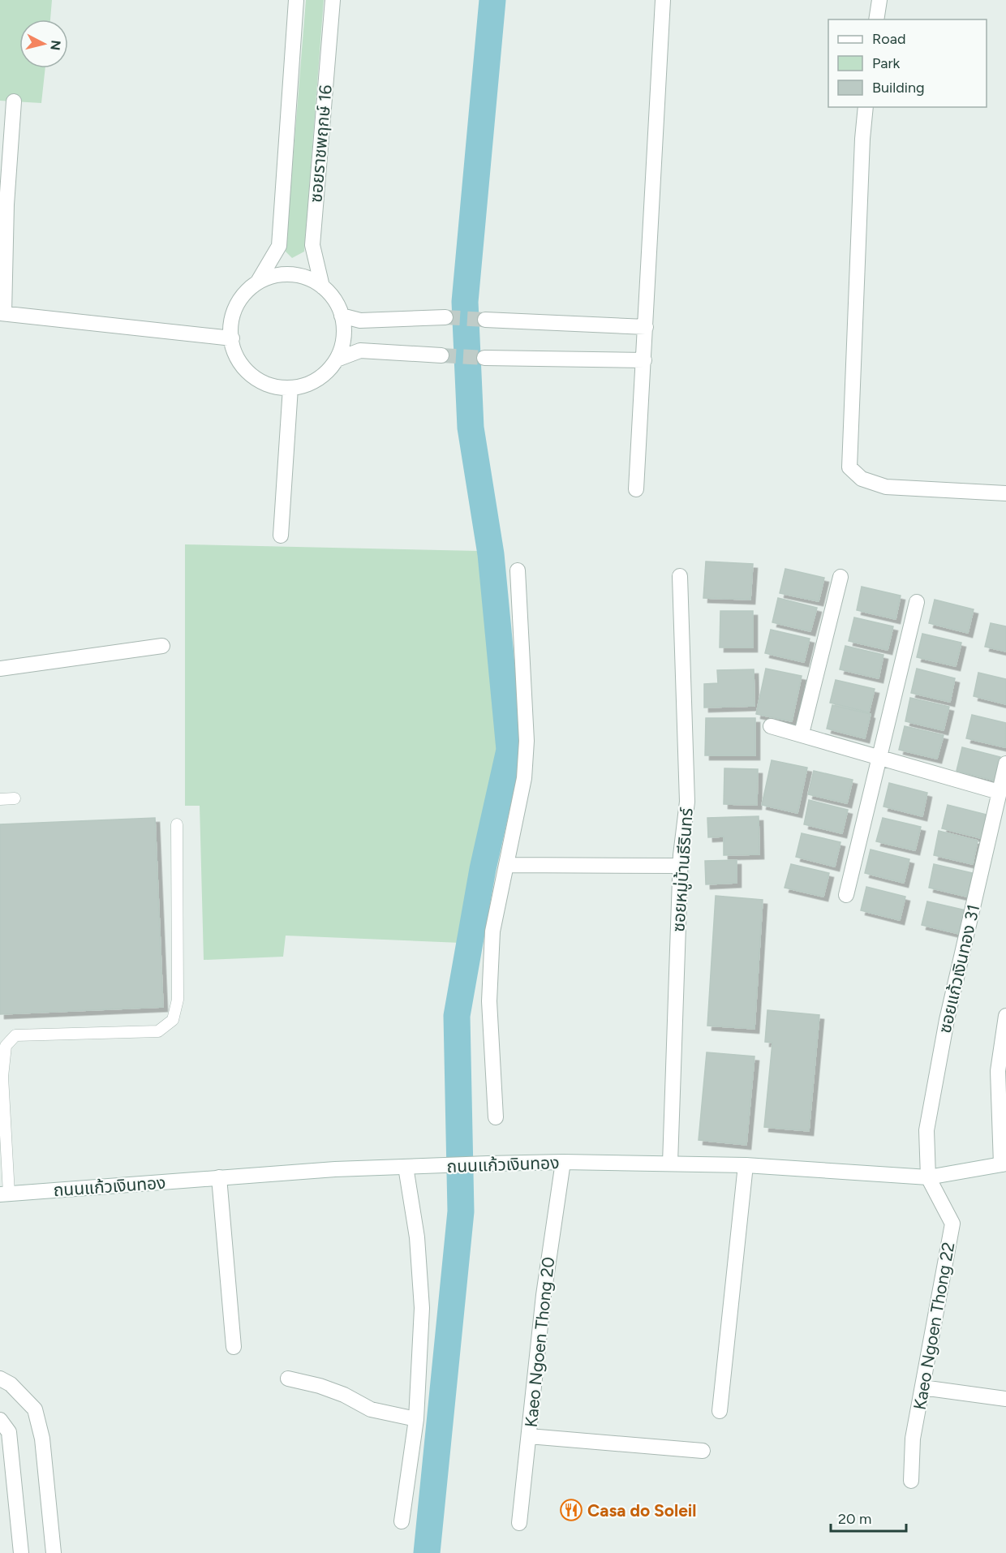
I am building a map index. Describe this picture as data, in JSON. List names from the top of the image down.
{
  "streets": {
    "street": [
      "ซอยราชพฤกษ์ 16",
      "ซอยหมู่บ้านธีรินทร์",
      "ซอยแก้วเงินทอง 31",
      "ถนนแก้วเงินทอง",
      "Kaeo Ngoen Thong 22",
      "Kaeo Ngoen Thong 20"
    ]
  },
  "crossings": [
    ["ซอยหมู่บ้านธีรินทร์", "ถนนแก้วเงินทอง"],
    ["ซอยแก้วเงินทอง 31", "ถนนแก้วเงินทอง"],
    ["ซอยแก้วเงินทอง 31", "Kaeo Ngoen Thong 22"],
    ["ถนนแก้วเงินทอง", "Kaeo Ngoen Thong 22"],
    ["ถนนแก้วเงินทอง", "Kaeo Ngoen Thong 20"]
  ],
  "places": {
    "restaurant": ["Casa do Soleil"]
  },
  "legend": ["Road", "Park", "Building"],
  "scale_bar": "20 m",
  "north": "right"
}
